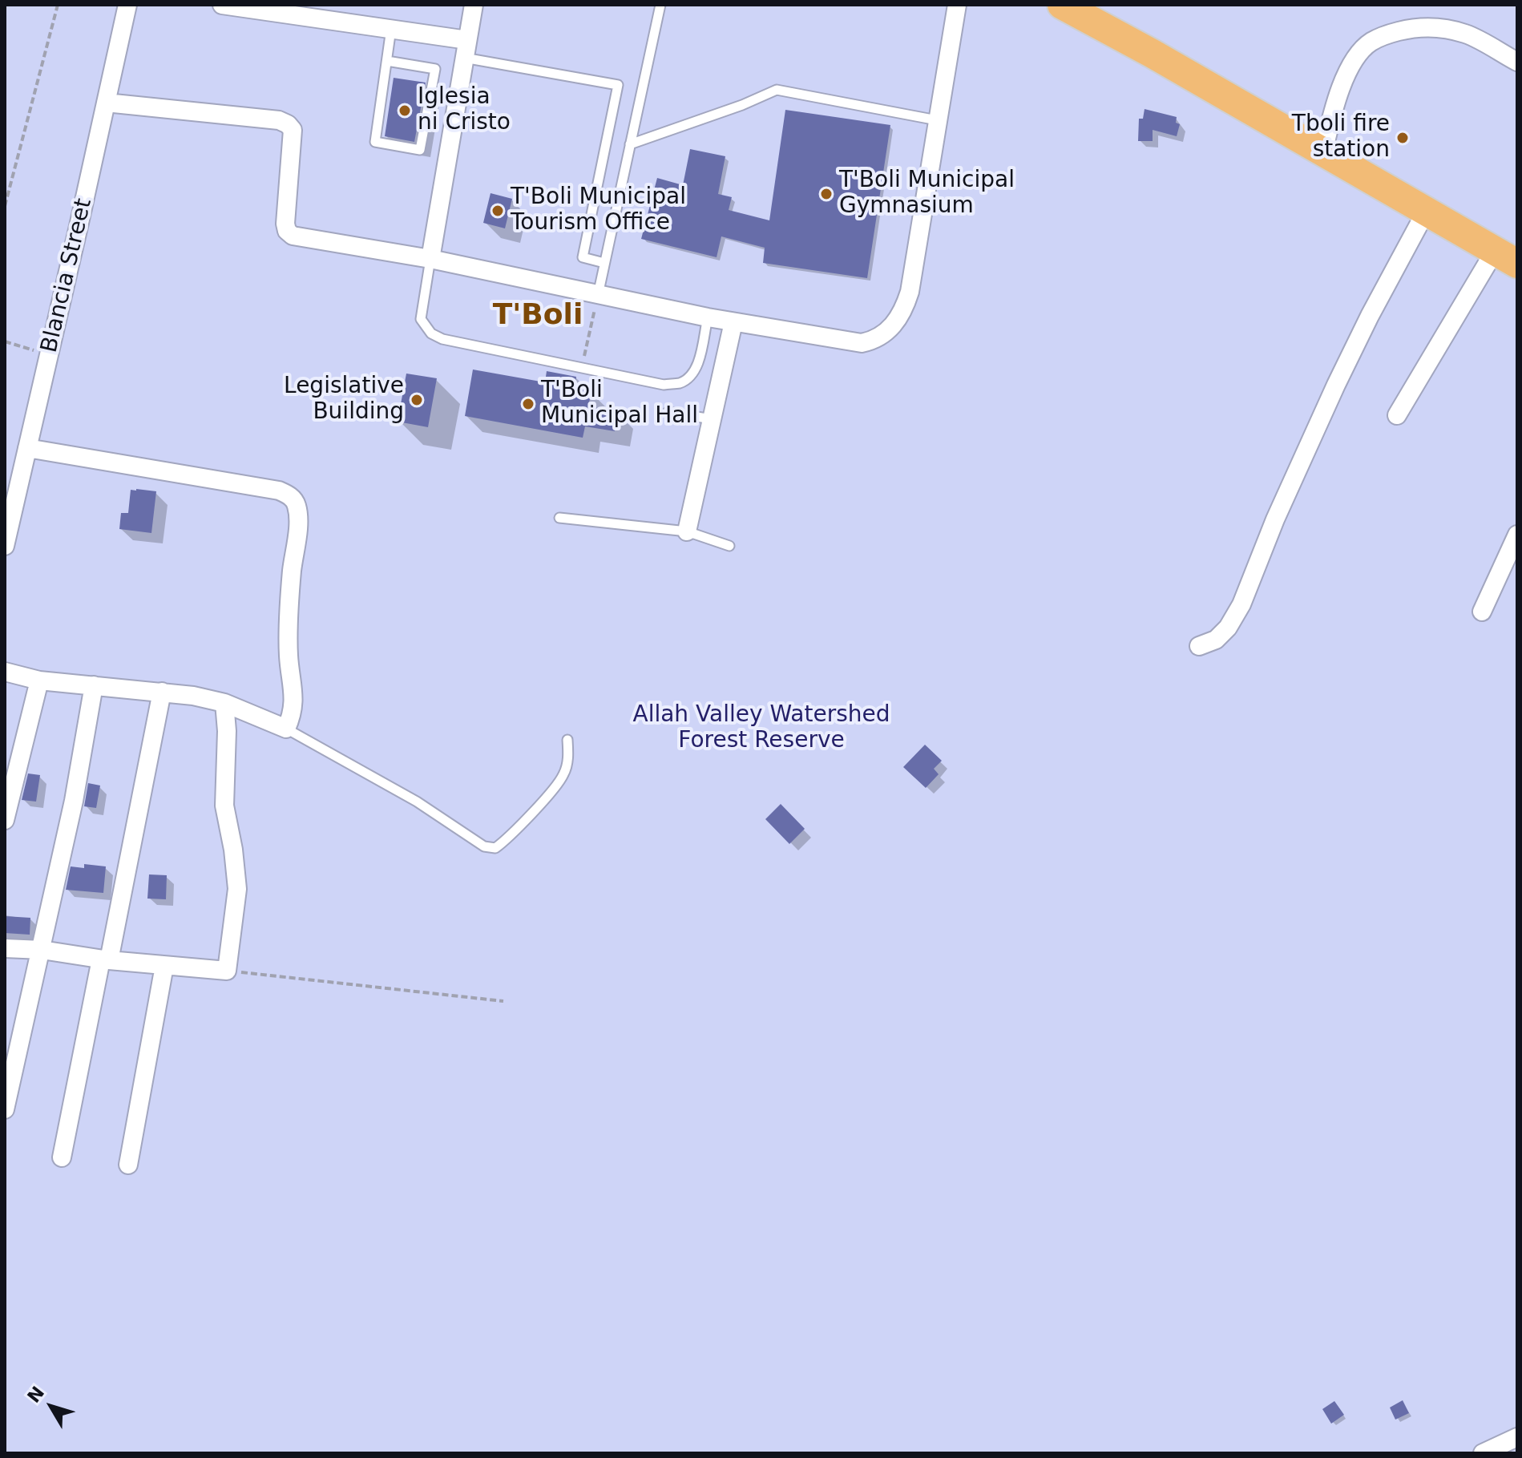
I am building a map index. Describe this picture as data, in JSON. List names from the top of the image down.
{
  "streets": {
    "street": ["Blancia Street"]
  },
  "districts": ["T'Boli"],
  "parks": ["Allah Valley Watershed Forest Reserve"],
  "places": [
    "Iglesia ni Cristo",
    "Tboli fire station",
    "T'Boli Municipal Gymnasium",
    "T'Boli Municipal Tourism Office",
    "Legislative Building",
    "T'Boli Municipal Hall"
  ],
  "north": "top left"
}
